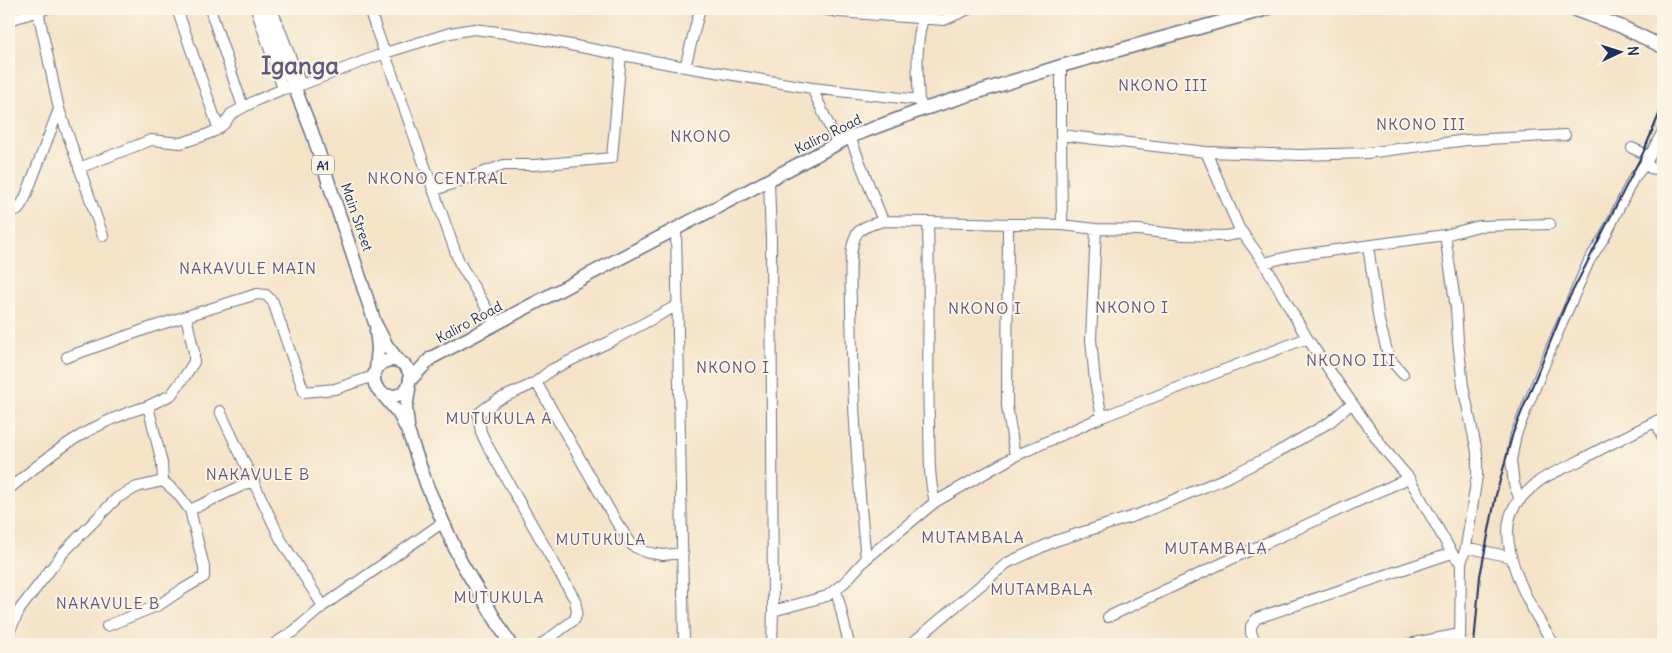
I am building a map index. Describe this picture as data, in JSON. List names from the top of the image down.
{
  "streets": {
    "main road": ["Kaliro Road", "A1", "Main Street"]
  },
  "crossings": [
    ["Kaliro Road", "A1"],
    ["A1", "Main Street"]
  ],
  "districts": [
    "Iganga",
    "NKONO III",
    "NKONO III",
    "NKONO",
    "NKONO CENTRAL",
    "NAKAVULE MAIN",
    "NKONO I",
    "NKONO I",
    "NKONO III",
    "NKONO I",
    "MUTUKULA A",
    "NAKAVULE B",
    "MUTAMBALA",
    "MUTUKULA",
    "MUTAMBALA",
    "MUTAMBALA",
    "MUTUKULA",
    "NAKAVULE B"
  ],
  "north": "right"
}
